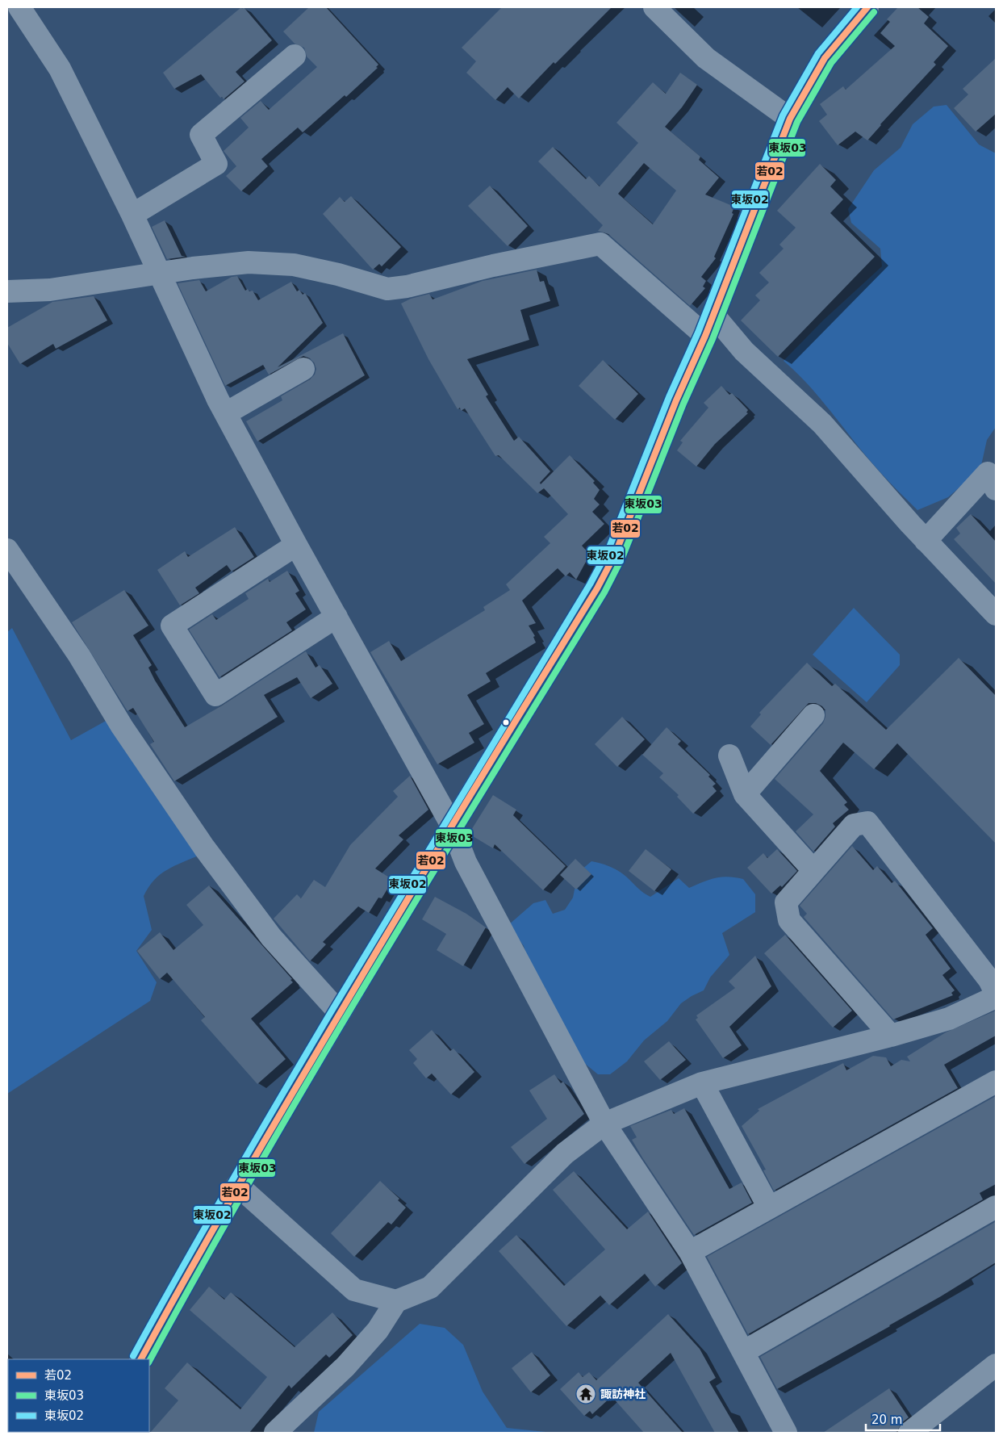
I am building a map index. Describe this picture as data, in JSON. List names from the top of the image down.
{
  "places": {
    "temple": ["諏訪神社"]
  },
  "lines": ["transit line 若02", "transit line 東坂02", "transit line 東坂03"],
  "legend": ["若02", "東坂03", "東坂02"],
  "scale_bar": "20 m"
}
